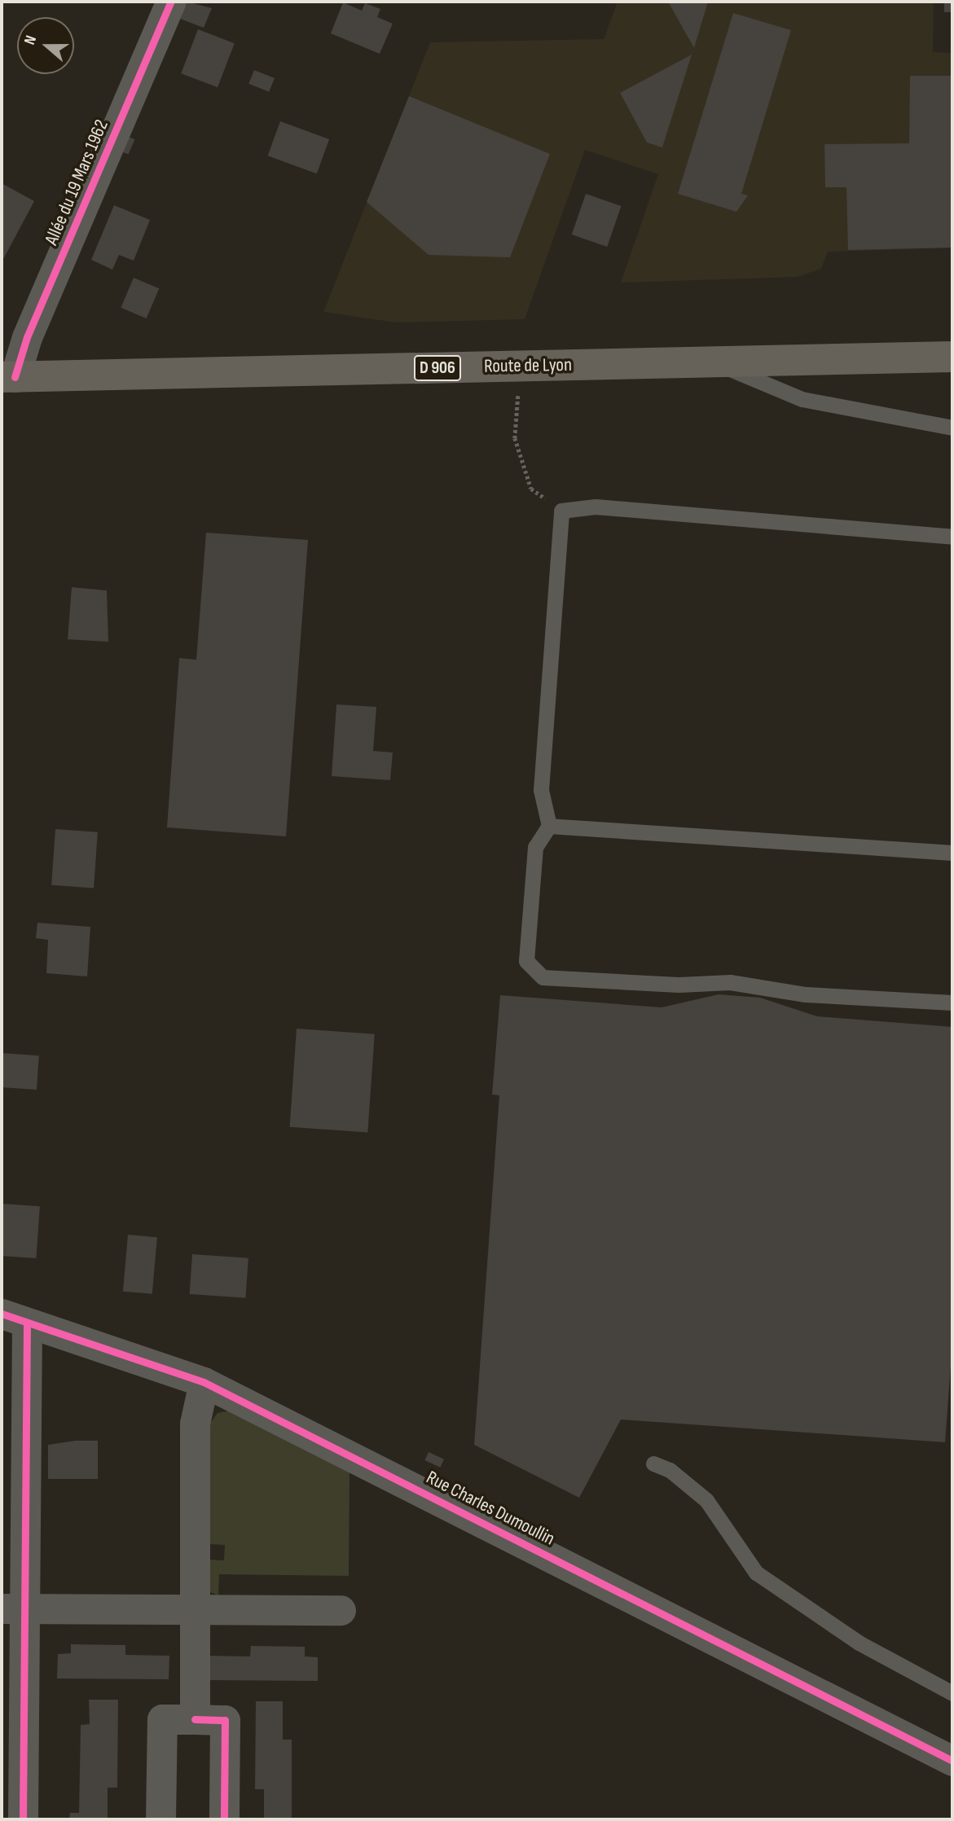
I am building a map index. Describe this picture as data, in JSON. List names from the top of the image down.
{
  "streets": {
    "main road": ["Route de Lyon", "D 906"],
    "street": ["Allée du 19 Mars 1962", "Rue Charles Dumoullin"]
  },
  "crossings": [
    ["Allée du 19 Mars 1962", "Route de Lyon"]
  ],
  "north": "left"
}
